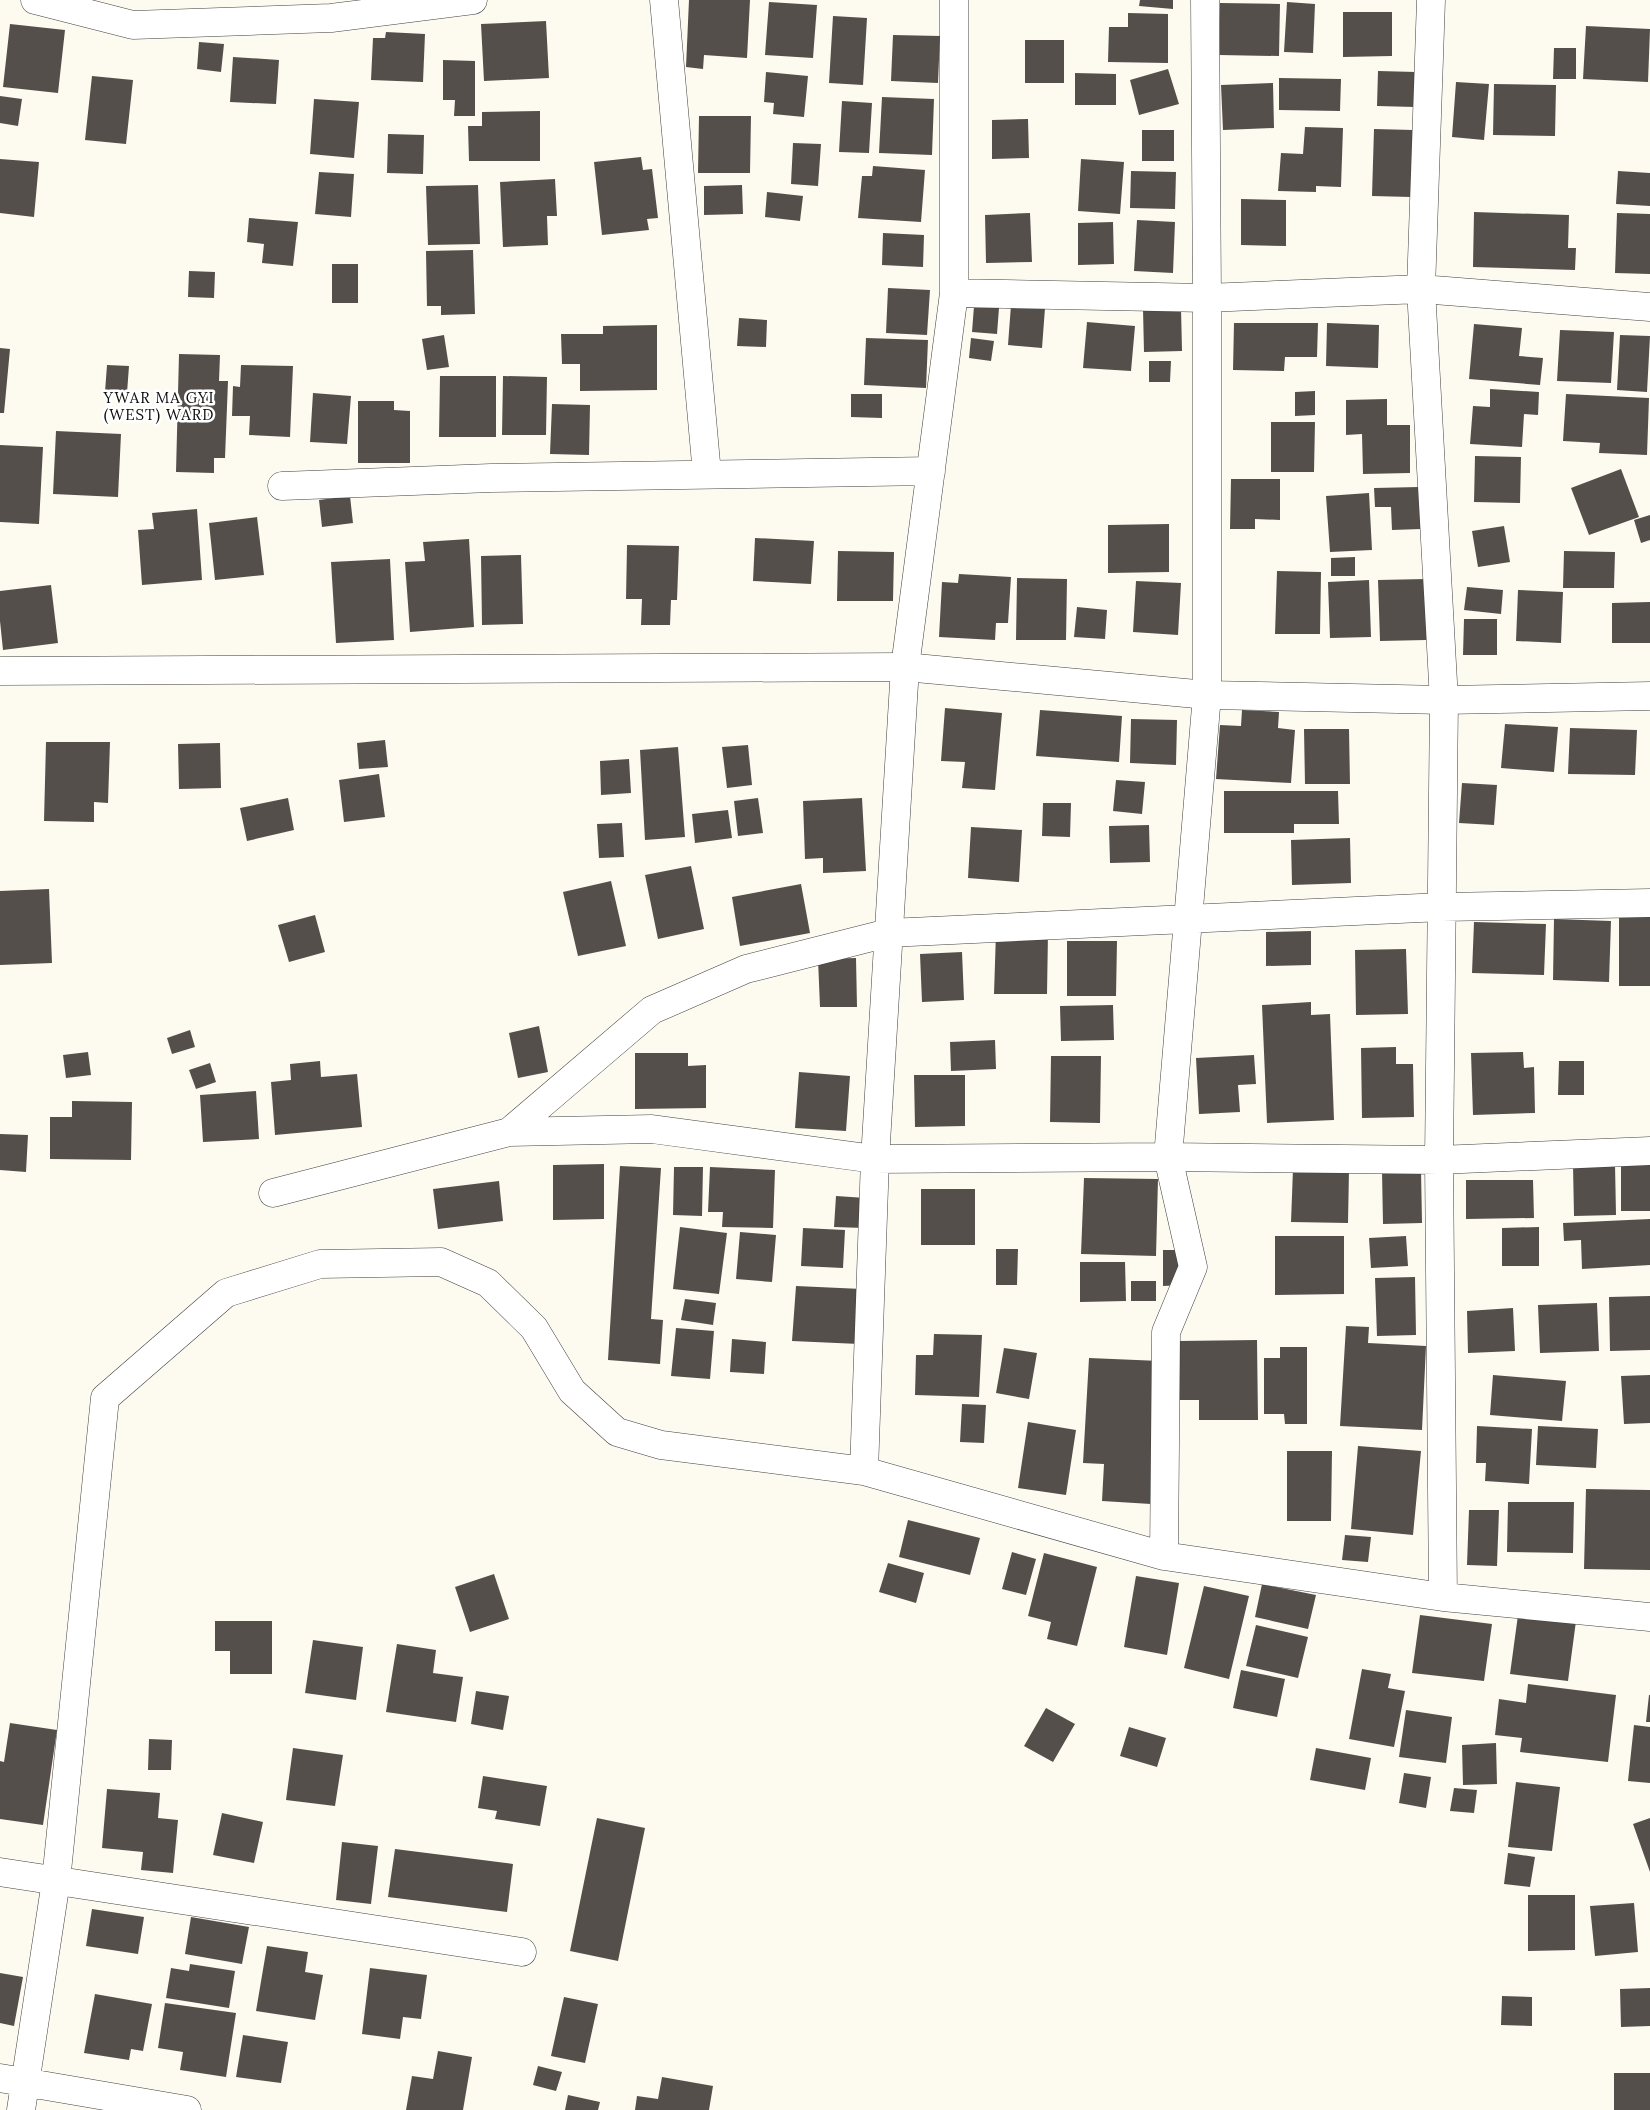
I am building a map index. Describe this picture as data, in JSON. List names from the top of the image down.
{
  "districts": ["YWAR MA GYI (WEST) WARD"]
}
